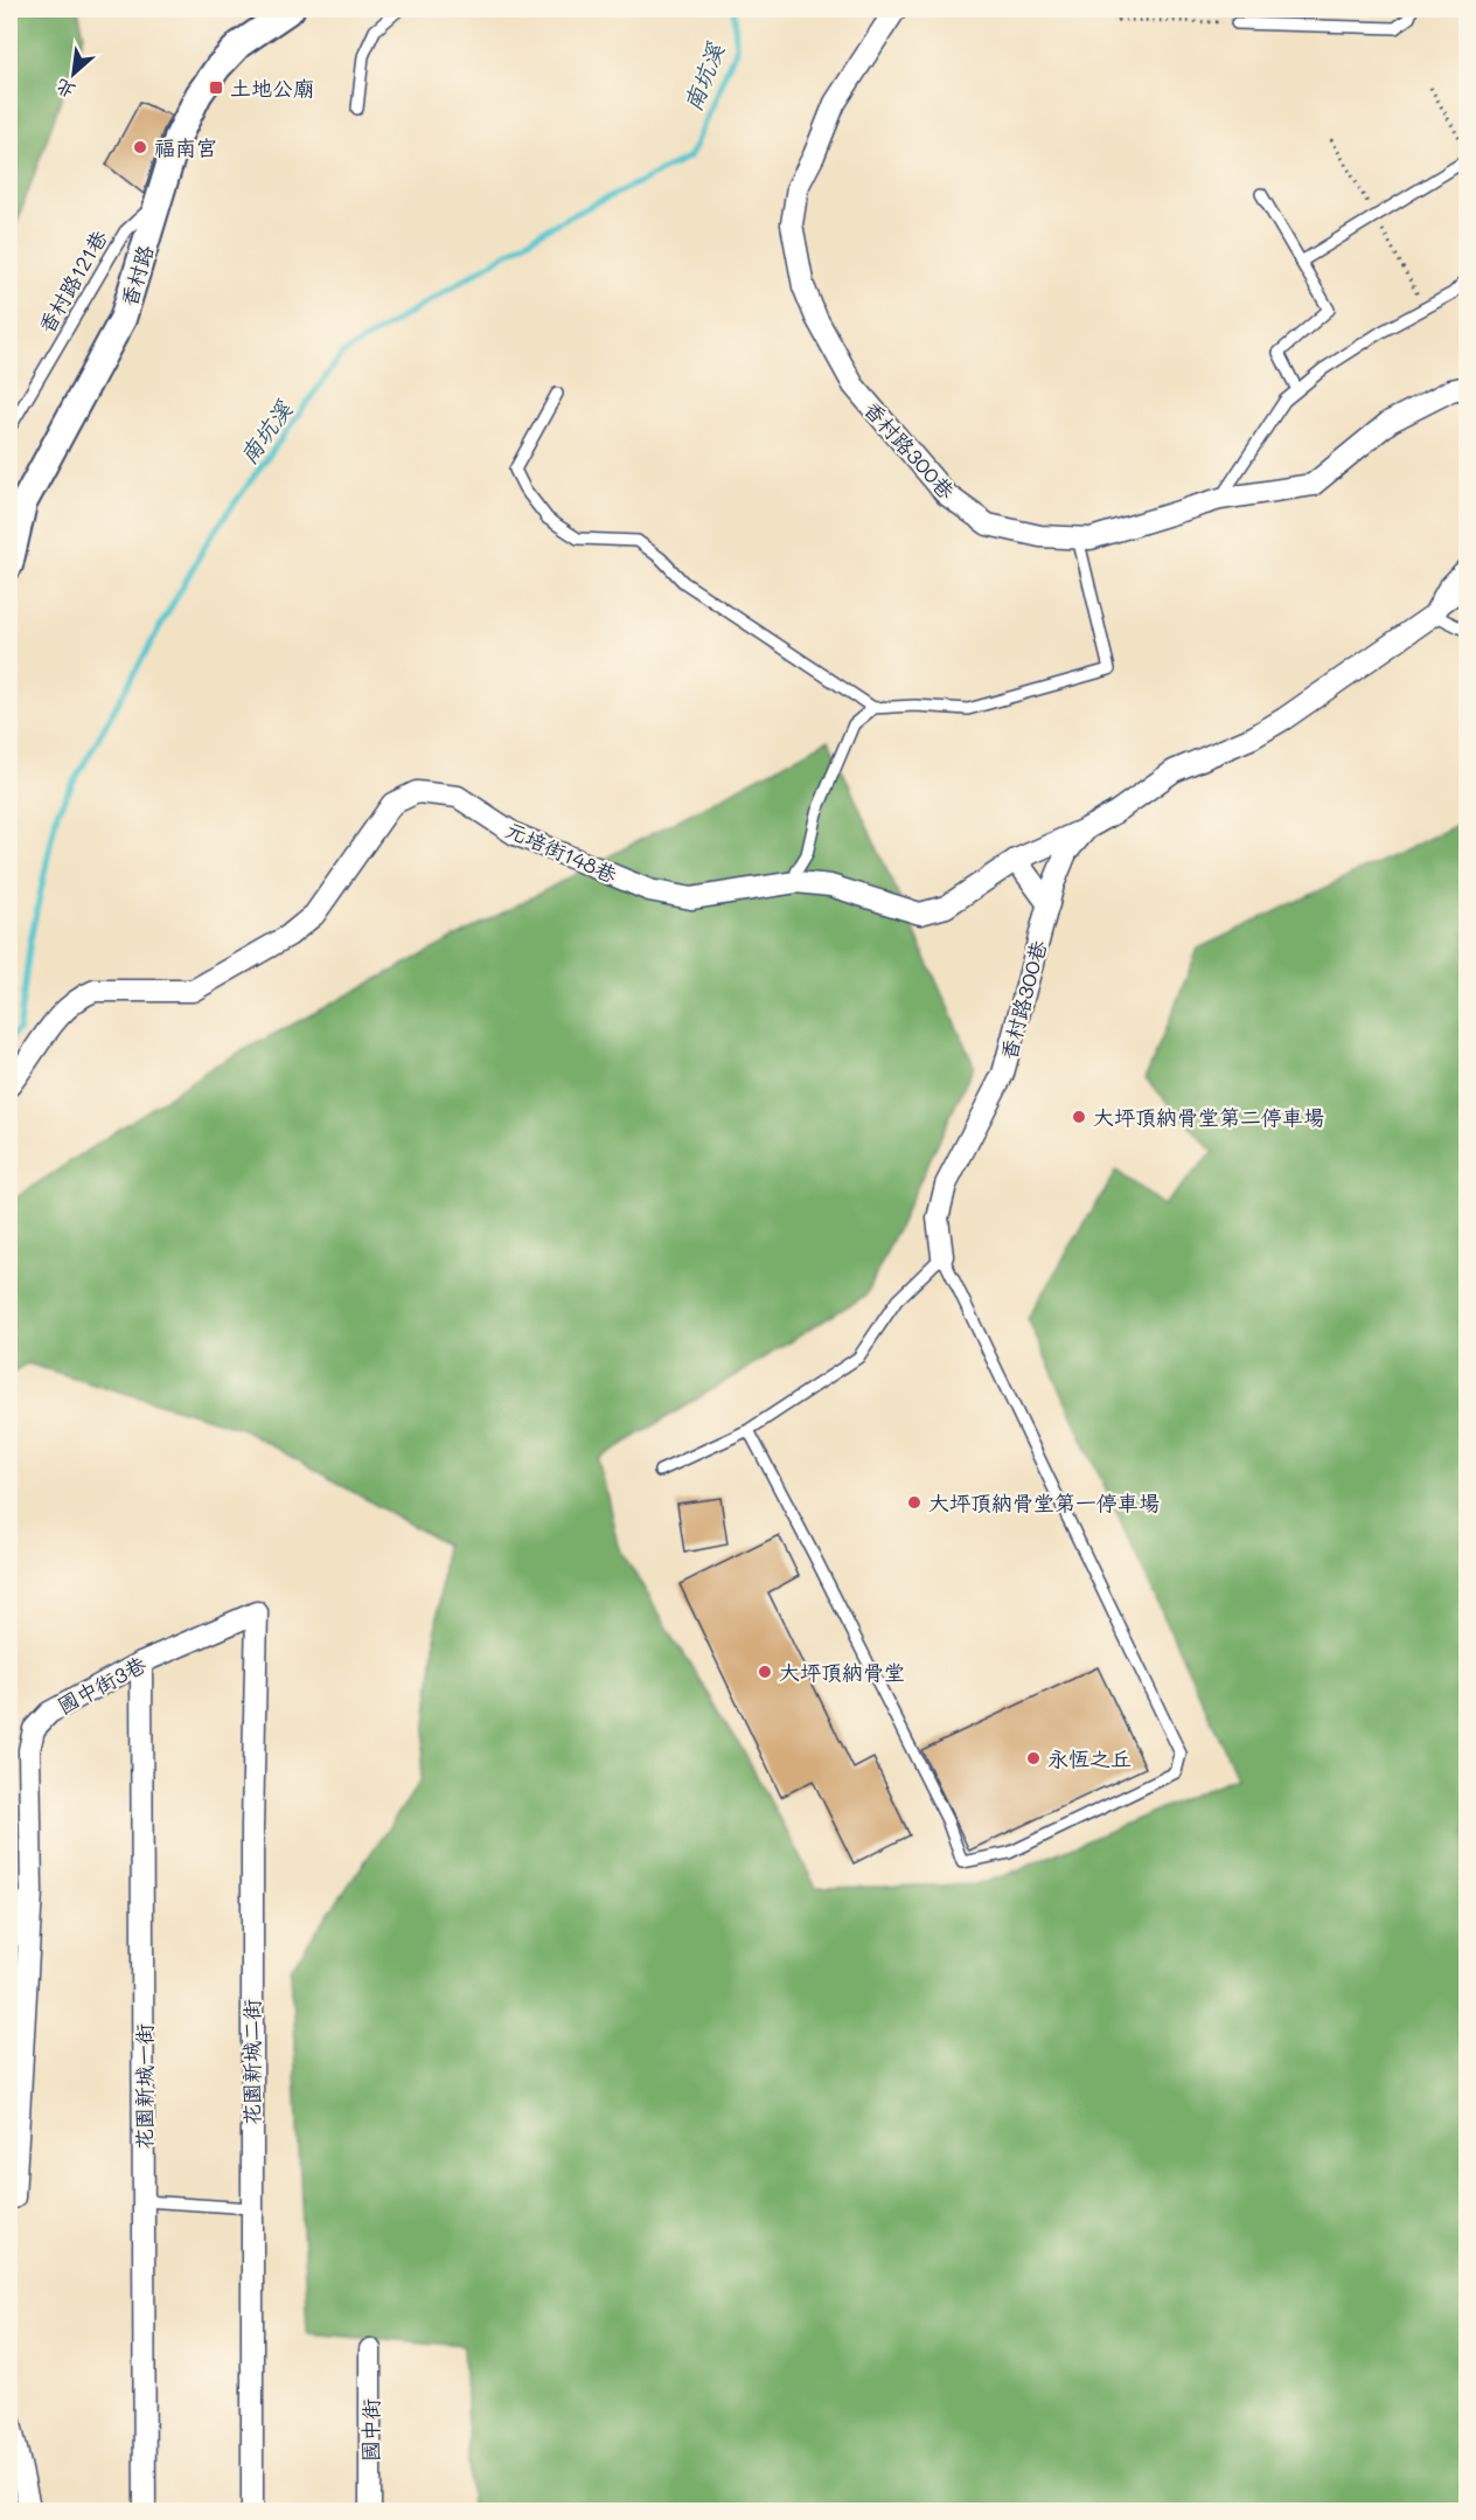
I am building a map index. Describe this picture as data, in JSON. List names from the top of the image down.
{
  "streets": {
    "street": [
      "香村路",
      "香村路300巷",
      "元培街148巷",
      "國中街3巷",
      "花園新城二街",
      "花園新城一街",
      "國中街"
    ],
    "lane": ["香村路121巷"]
  },
  "crossings": [
    ["香村路", "香村路121巷"],
    ["香村路300巷", "元培街148巷"],
    ["國中街3巷", "花園新城二街"],
    ["國中街3巷", "花園新城一街"]
  ],
  "water": ["南坑溪"],
  "places": {
    "transit": ["土地公廟"],
    "other": [
      "福南宮",
      "大坪頂納骨堂第二停車場",
      "大坪頂納骨堂第一停車場",
      "大坪頂納骨堂",
      "永恆之丘"
    ]
  },
  "north": "bottom left"
}
